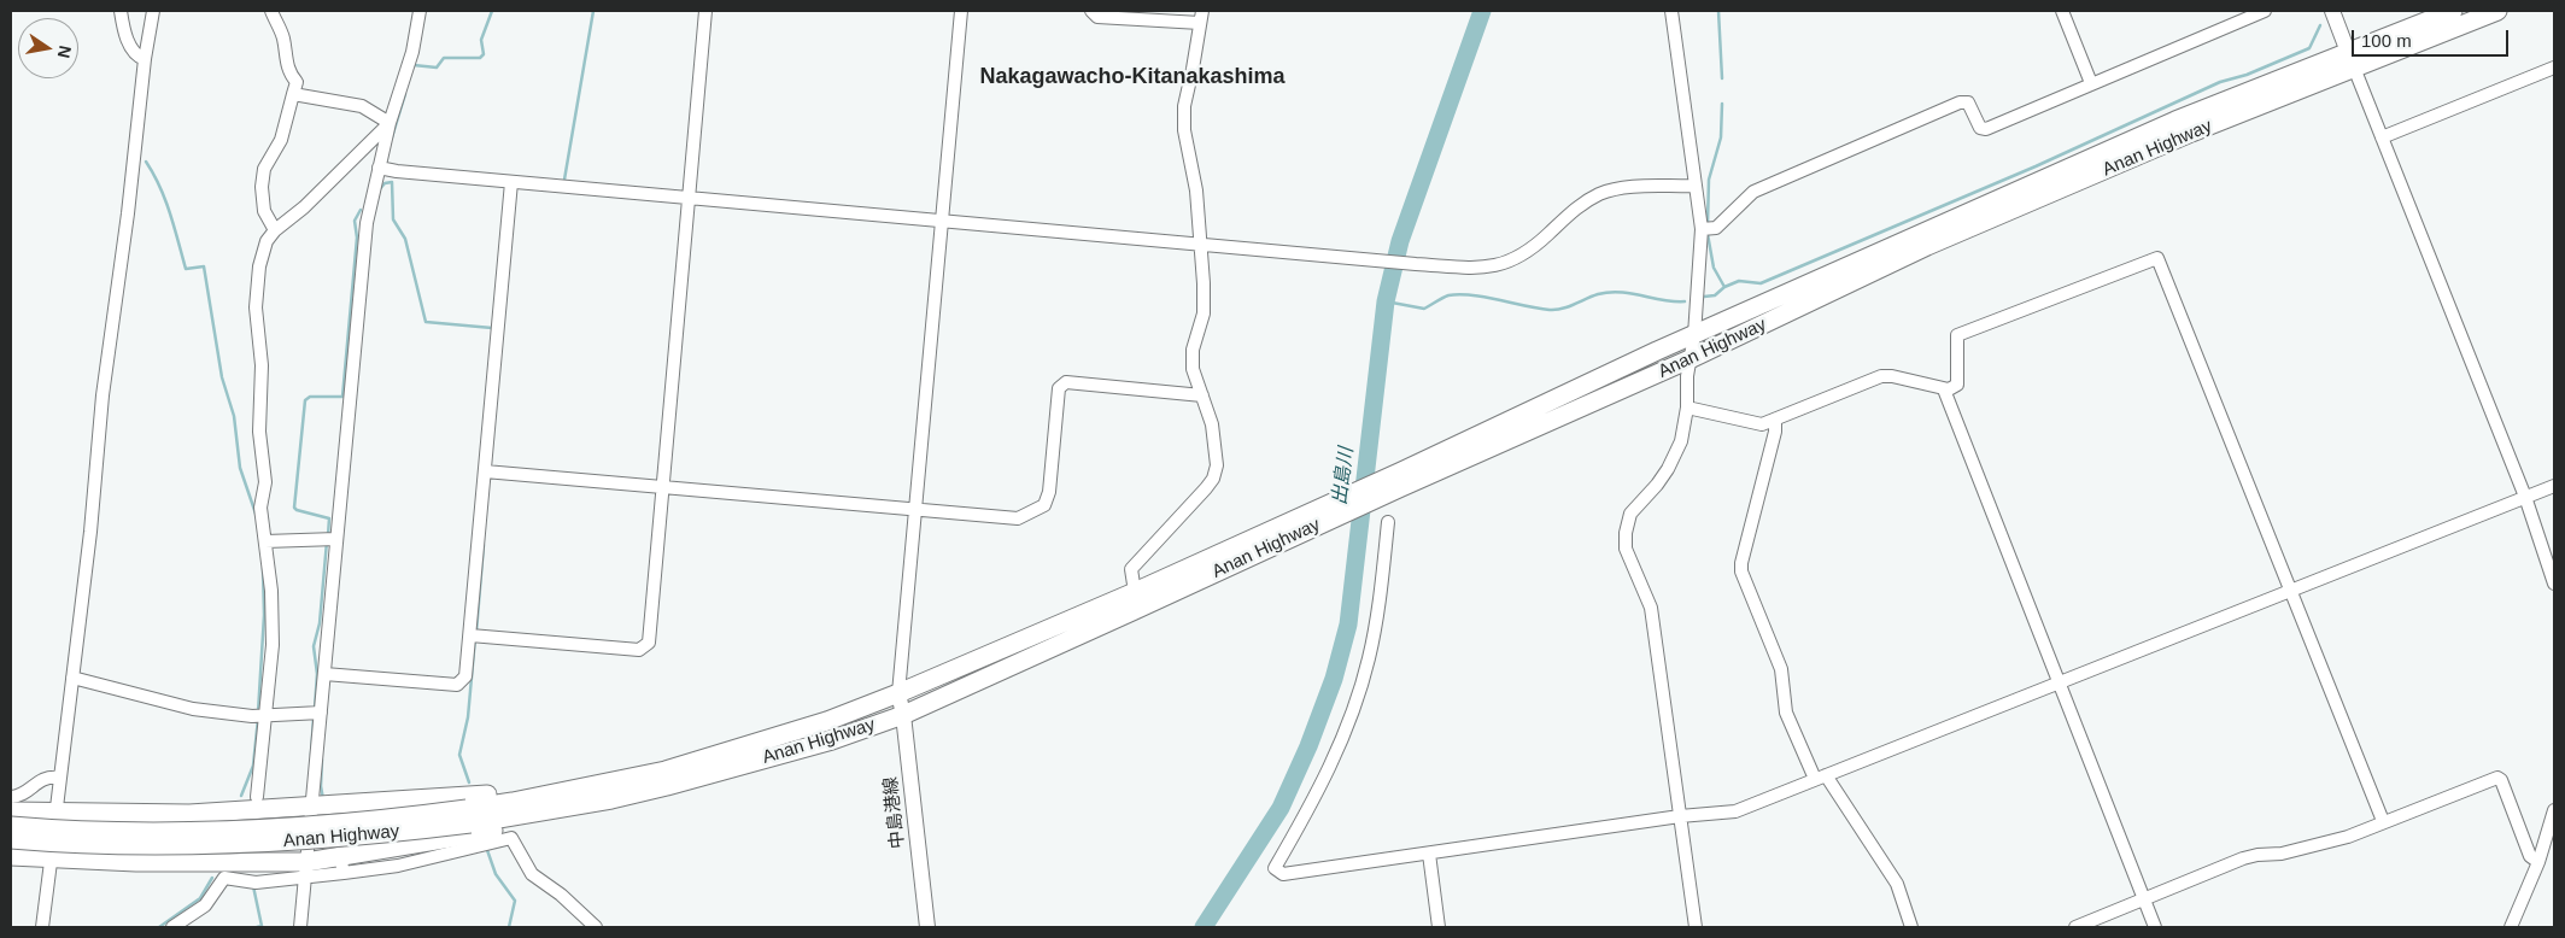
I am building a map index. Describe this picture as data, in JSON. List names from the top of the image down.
{
  "streets": {
    "highway": ["Anan Highway"],
    "main road": ["中島港線"]
  },
  "crossings": [
    ["Anan Highway", "中島港線"]
  ],
  "districts": ["Nakagawacho-Kitanakashima"],
  "water": ["出島川"],
  "scale_bar": "100 m",
  "north": "right"
}
